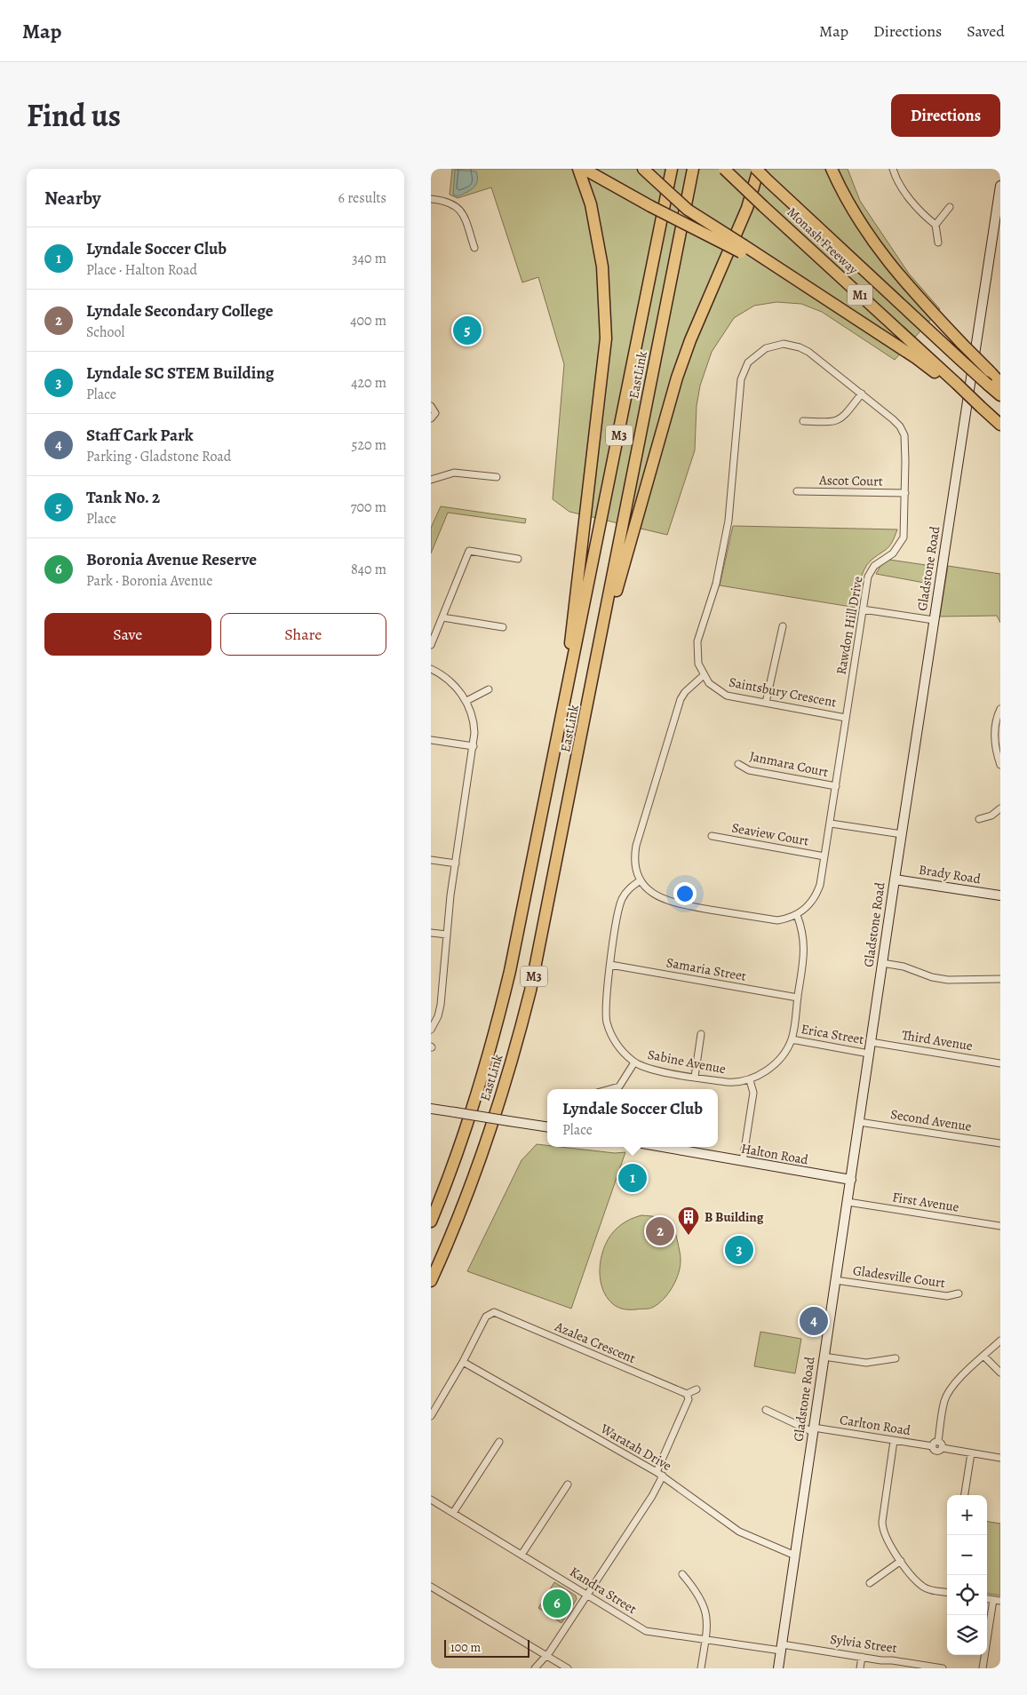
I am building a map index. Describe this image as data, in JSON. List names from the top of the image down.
{
  "streets": {
    "highway": [
      "Monash Freeway",
      "M1",
      "EastLink",
      "M3"
    ],
    "main road": ["Gladstone Road", "Brady Road", "Halton Road"],
    "street": [
      "Ascot Court",
      "Rawdon Hill Drive",
      "Saintsbury Crescent",
      "Janmara Court",
      "Seaview Court",
      "Samaria Street",
      "Erica Street",
      "Third Avenue",
      "Sabine Avenue",
      "Second Avenue",
      "First Avenue",
      "Gladesville Court",
      "Azalea Crescent",
      "Carlton Road",
      "Waratah Drive",
      "Kandra Street",
      "Sylvia Street"
    ]
  },
  "crossings": [
    ["Ascot Court", "Rawdon Hill Drive"],
    ["Gladstone Road", "Brady Road"],
    ["Gladstone Road", "Erica Street"],
    ["Gladstone Road", "Third Avenue"],
    ["Gladstone Road", "Second Avenue"],
    ["Gladstone Road", "Halton Road"],
    ["Gladstone Road", "First Avenue"],
    ["Gladstone Road", "Gladesville Court"],
    ["Gladstone Road", "Carlton Road"],
    ["Gladstone Road", "Waratah Drive"],
    ["Gladstone Road", "Kandra Street"],
    ["Gladstone Road", "Sylvia Street"],
    ["Rawdon Hill Drive", "Saintsbury Crescent"],
    ["Rawdon Hill Drive", "Janmara Court"],
    ["Rawdon Hill Drive", "Seaview Court"],
    ["Rawdon Hill Drive", "Sabine Avenue"],
    ["Samaria Street", "Sabine Avenue"],
    ["Erica Street", "Sabine Avenue"],
    ["Azalea Crescent", "Waratah Drive"],
    ["Kandra Street", "Sylvia Street"]
  ],
  "places": {
    "building": ["B Building"]
  },
  "scale_bar": "100 m",
  "page": {
    "header": "Map",
    "nav": ["Map", "Directions", "Saved"],
    "title": "Find us",
    "buttons": [
      "Directions",
      ["Save", "Share"]
    ],
    "heading": ["Nearby", "6 results"],
    "list": [
      {
        "mark": "1",
        "name": "Lyndale Soccer Club",
        "note": "Place · Halton Road",
        "value": "340 m"
      },
      {
        "mark": "2",
        "name": "Lyndale Secondary College",
        "note": "School",
        "value": "400 m"
      },
      {
        "mark": "3",
        "name": "Lyndale SC STEM Building",
        "note": "Place",
        "value": "420 m"
      },
      {
        "mark": "4",
        "name": "Staff Cark Park",
        "note": "Parking · Gladstone Road",
        "value": "520 m"
      },
      {
        "mark": "5",
        "name": "Tank No. 2",
        "note": "Place",
        "value": "700 m"
      },
      {
        "mark": "6",
        "name": "Boronia Avenue Reserve",
        "note": "Park · Boronia Avenue",
        "value": "840 m"
      }
    ],
    "pins": [
      "5",
      "1",
      "2",
      "3",
      "4",
      "6"
    ],
    "popup": ["Lyndale Soccer Club", "Place"],
    "map_buttons": ["+", "−"],
    "scale": "100 m"
  }
}
